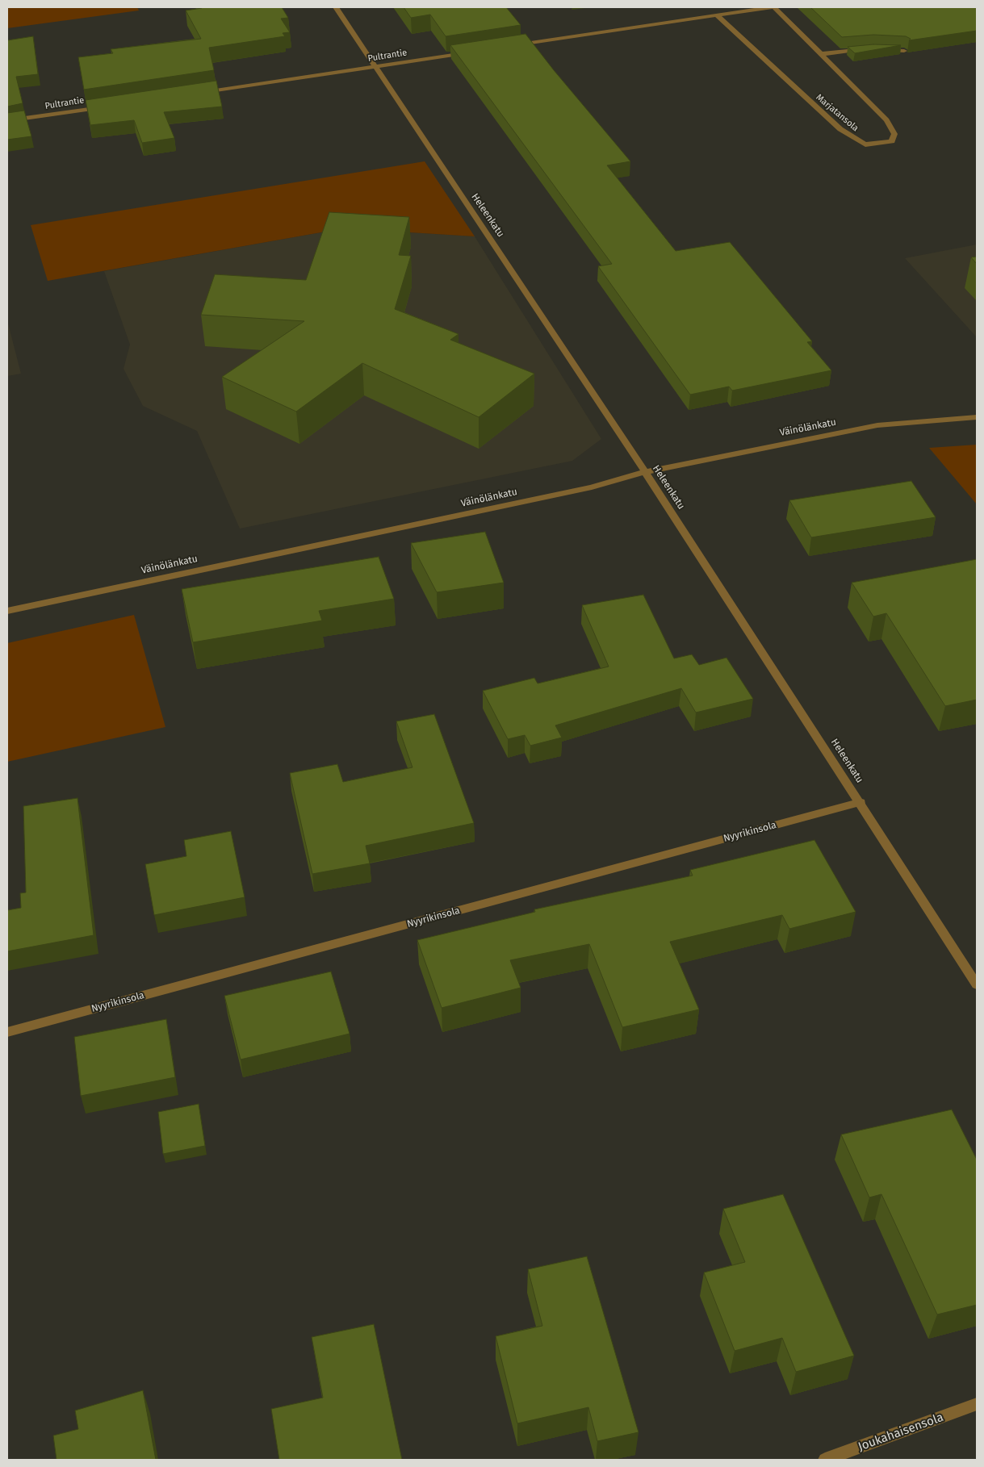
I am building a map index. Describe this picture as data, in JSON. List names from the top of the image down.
{
  "streets": {
    "street": [
      "Pultrantie",
      "Marjatansola",
      "Heleenkatu",
      "Väinölänkatu",
      "Nyyrikinsola",
      "Joukahaisensola"
    ]
  },
  "crossings": [
    ["Pultrantie", "Heleenkatu"],
    ["Heleenkatu", "Väinölänkatu"],
    ["Heleenkatu", "Nyyrikinsola"]
  ]
}
